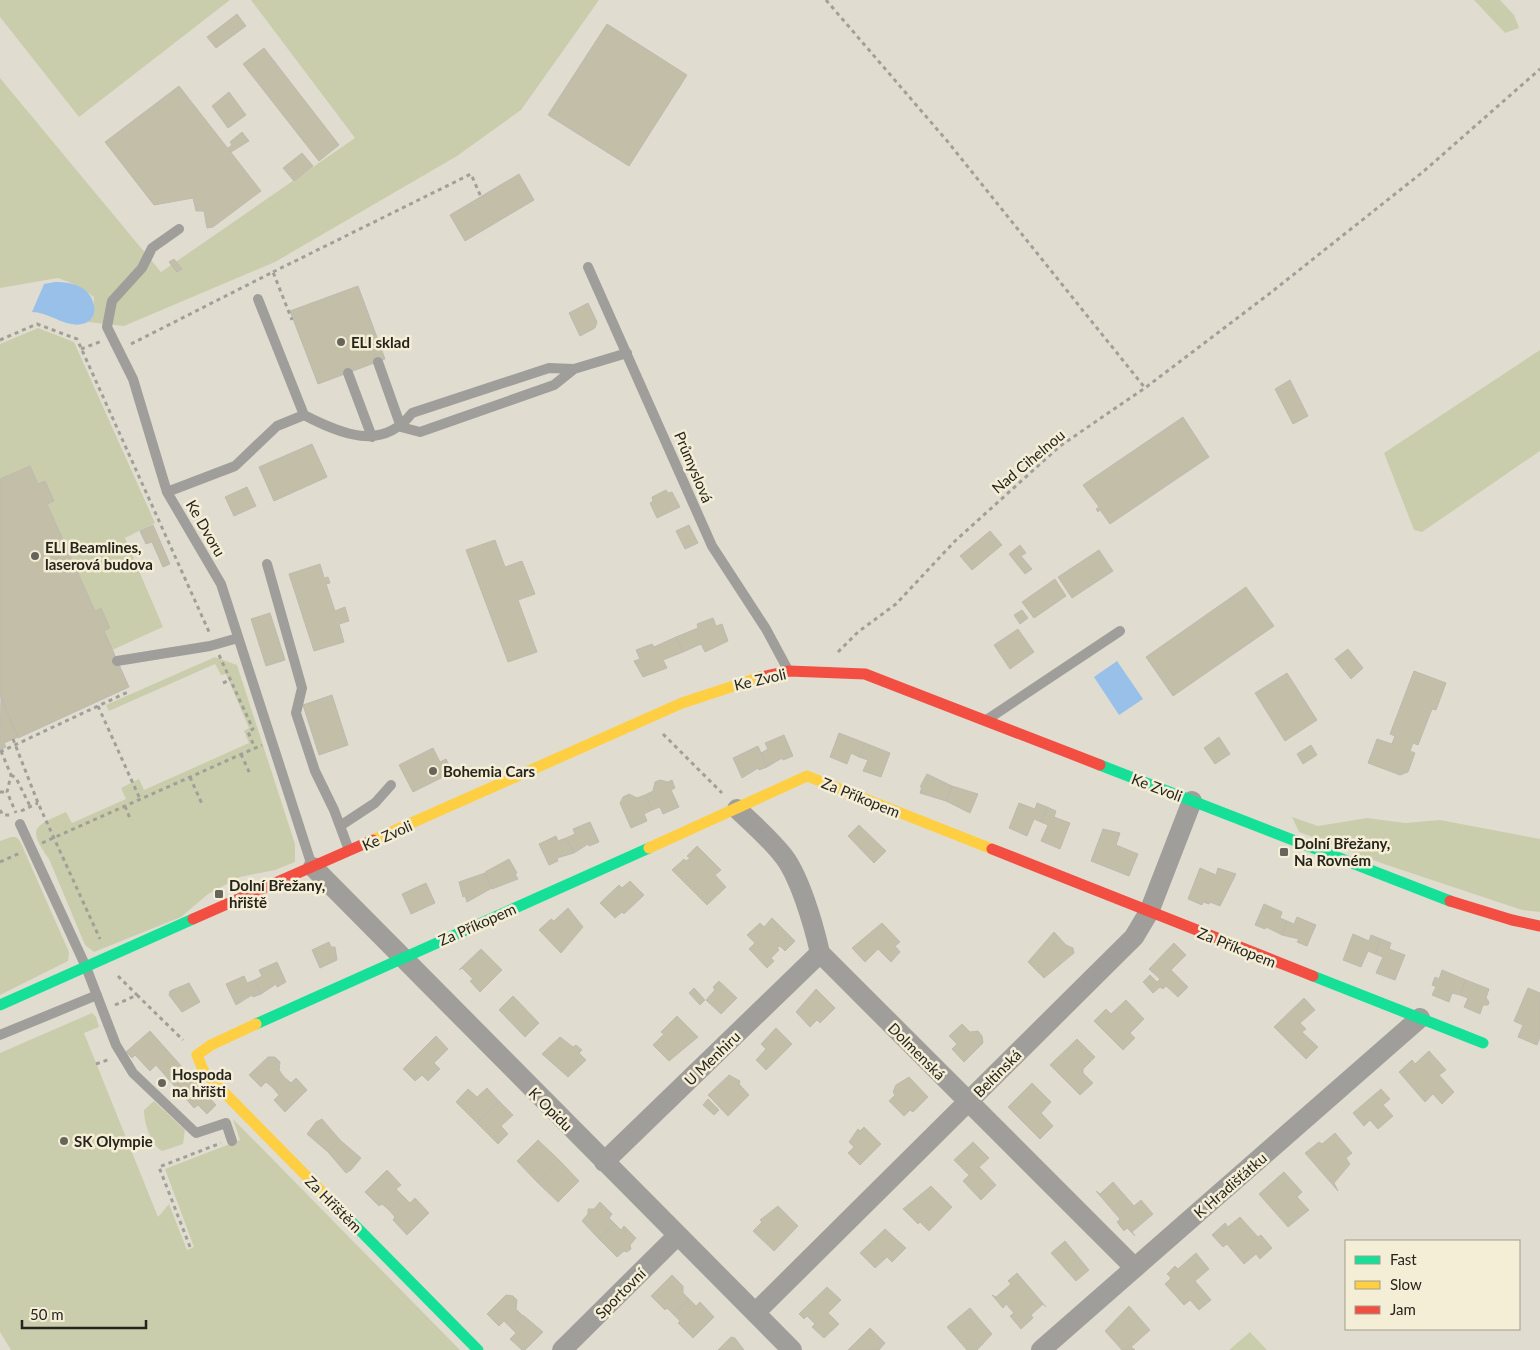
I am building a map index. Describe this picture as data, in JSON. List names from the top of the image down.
{
  "streets": {
    "street": [
      "Ke Zvoli",
      "Za Příkopem",
      "Dolmenská",
      "U Menhiru",
      "Beltinská",
      "K Opidu",
      "K Hradišťátku",
      "Za Hřištěm",
      "Sportovní"
    ],
    "lane": ["Průmyslová", "Ke Dvoru"],
    "path": ["Nad Cihelnou"]
  },
  "crossings": [
    ["Nad Cihelnou", "Ke Zvoli"],
    ["Průmyslová", "Ke Zvoli"],
    ["Ke Dvoru", "Ke Zvoli"],
    ["Ke Dvoru", "K Opidu"],
    ["Ke Zvoli", "Beltinská"],
    ["Ke Zvoli", "K Opidu"],
    ["Za Příkopem", "Beltinská"],
    ["Za Příkopem", "K Opidu"],
    ["Za Příkopem", "K Hradišťátku"],
    ["Za Příkopem", "Za Hřištěm"],
    ["Dolmenská", "U Menhiru"],
    ["Dolmenská", "Beltinská"],
    ["Dolmenská", "K Hradišťátku"],
    ["U Menhiru", "K Opidu"],
    ["Beltinská", "K Opidu"],
    ["K Opidu", "Sportovní"]
  ],
  "places": {
    "other": [
      "ELI sklad",
      "ELI Beamlines, laserová budova",
      "Bohemia Cars",
      "Hospoda na hřišti",
      "SK Olympie"
    ],
    "transit": ["Dolní Břežany, Na Rovném", "Dolní Břežany, hřiště"]
  },
  "legend": ["Fast", "Slow", "Jam"],
  "scale_bar": "50 m"
}
